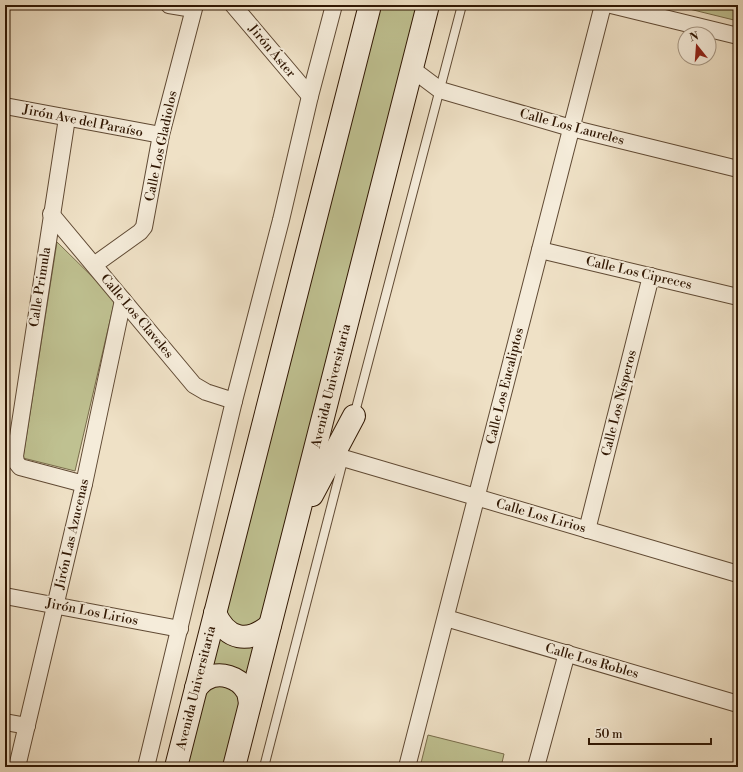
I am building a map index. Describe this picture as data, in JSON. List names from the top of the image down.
{
  "streets": {
    "main road": ["Avenida Universitaria"],
    "street": [
      "Jirón Áster",
      "Jirón Ave del Paraíso",
      "Calle Los Laureles",
      "Calle Los Gladiolos",
      "Calle Los Cipreces",
      "Calle Primula",
      "Calle Los Claveles",
      "Calle Los Eucaliptos",
      "Calle Los Nísperos",
      "Calle Los Lirios",
      "Jirón Las Azucenas",
      "Jirón Los Lirios",
      "Calle Los Robles"
    ]
  },
  "crossings": [
    ["Jirón Ave del Paraíso", "Calle Los Gladiolos"],
    ["Jirón Ave del Paraíso", "Calle Primula"],
    ["Calle Los Laureles", "Avenida Universitaria"],
    ["Calle Los Laureles", "Calle Los Eucaliptos"],
    ["Calle Los Gladiolos", "Calle Los Claveles"],
    ["Calle Los Cipreces", "Calle Los Eucaliptos"],
    ["Calle Los Cipreces", "Calle Los Nísperos"],
    ["Calle Primula", "Calle Los Claveles"],
    ["Calle Primula", "Jirón Las Azucenas"],
    ["Calle Los Claveles", "Jirón Las Azucenas"],
    ["Calle Los Eucaliptos", "Calle Los Lirios"],
    ["Calle Los Eucaliptos", "Calle Los Robles"],
    ["Calle Los Nísperos", "Calle Los Lirios"],
    ["Jirón Las Azucenas", "Jirón Los Lirios"]
  ],
  "scale_bar": "50 m",
  "north": "top"
}
